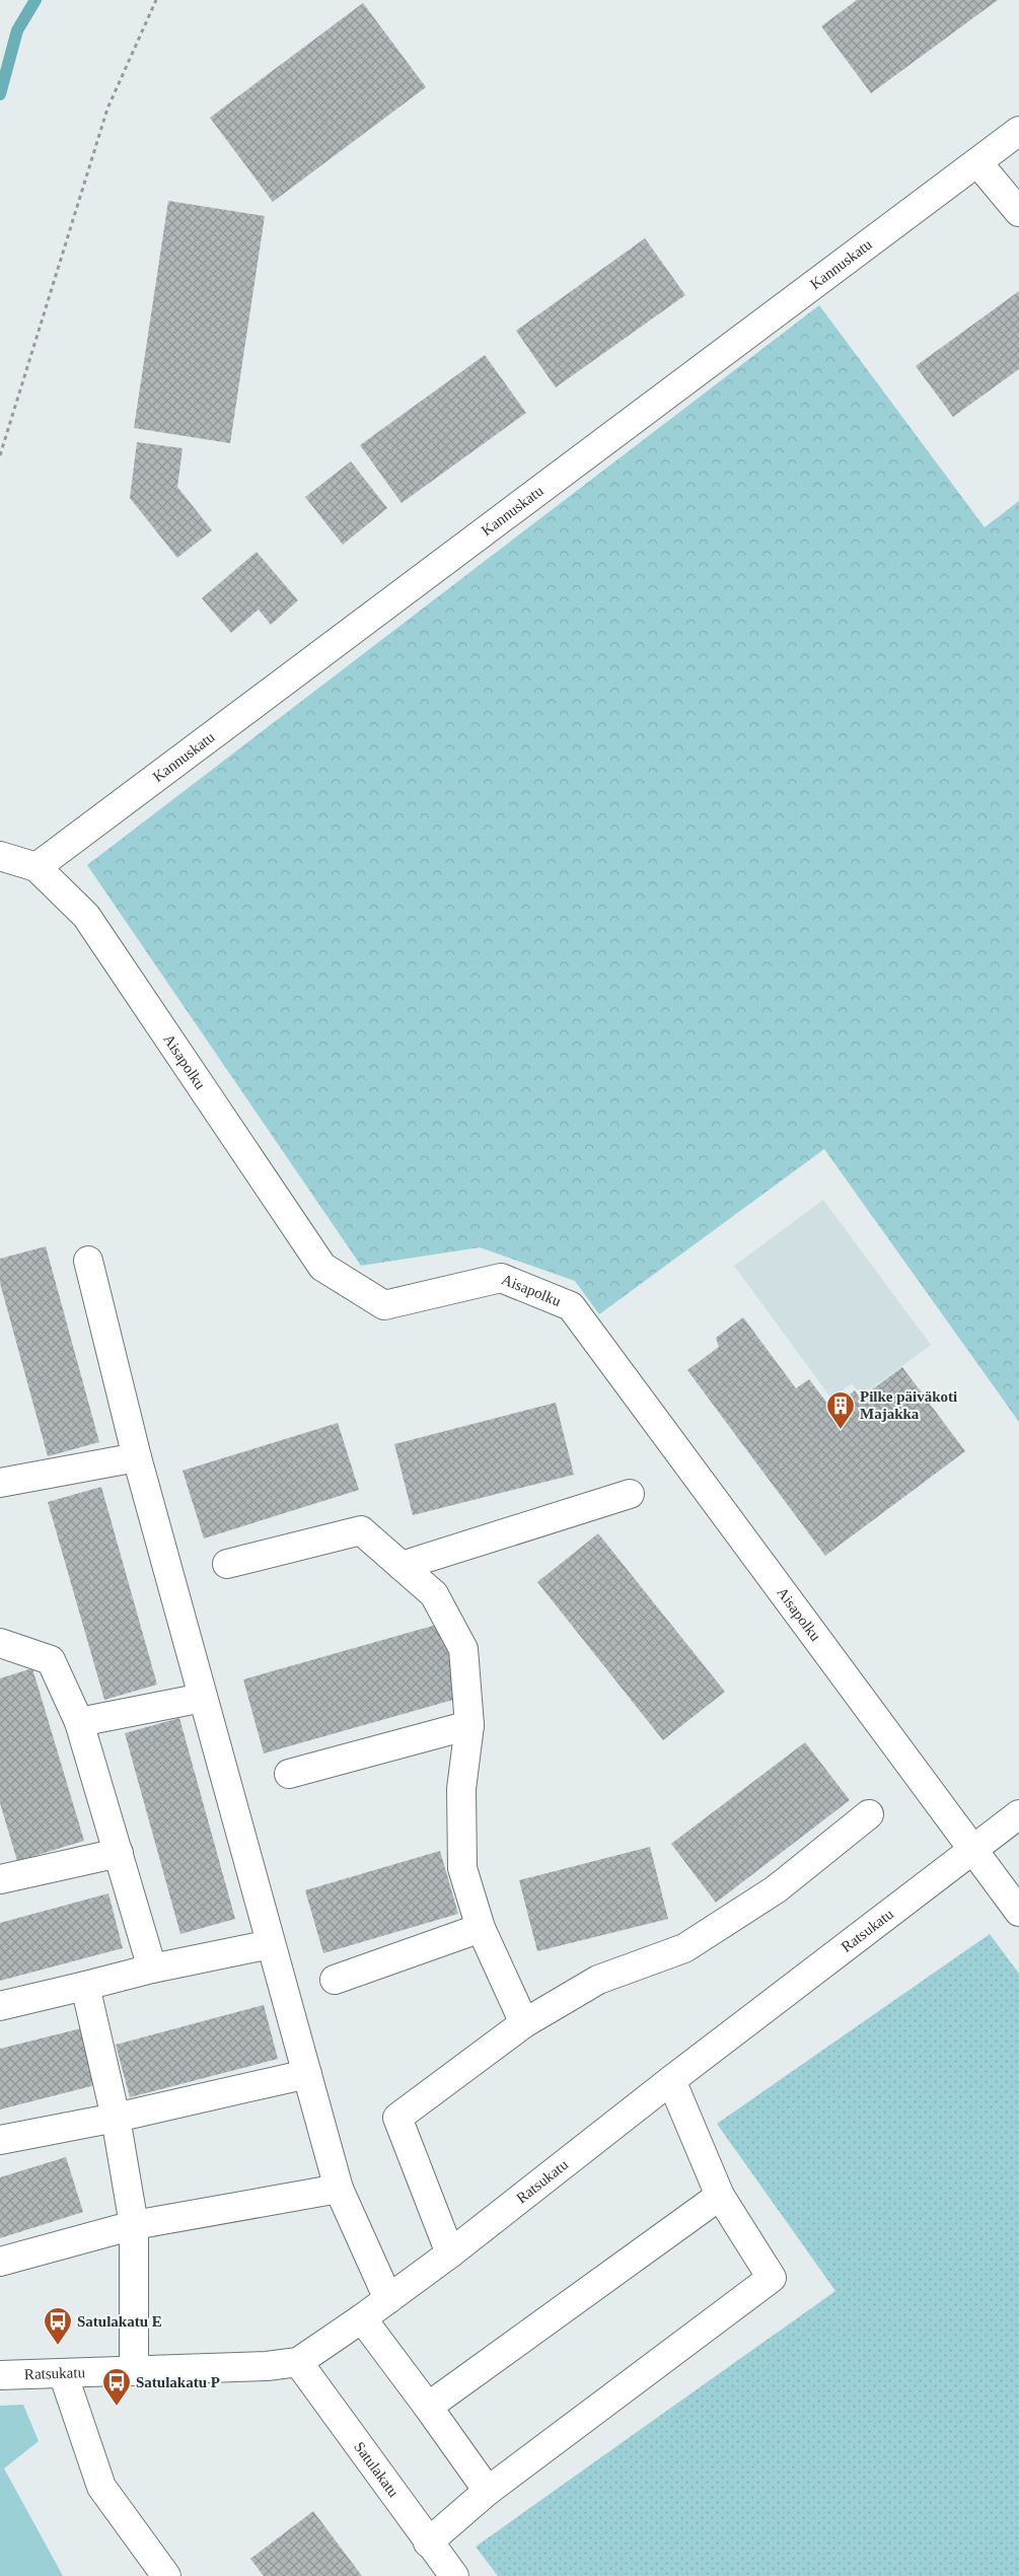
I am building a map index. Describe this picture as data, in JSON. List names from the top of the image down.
{
  "streets": {
    "street": [
      "Kannuskatu",
      "Aisapolku",
      "Ratsukatu",
      "Satulakatu"
    ]
  },
  "crossings": [
    ["Kannuskatu", "Aisapolku"],
    ["Aisapolku", "Ratsukatu"],
    ["Ratsukatu", "Satulakatu"]
  ],
  "places": {
    "building": ["Pilke päiväkoti Majakka"],
    "bus stop": ["Satulakatu E", "Satulakatu P"]
  }
}
